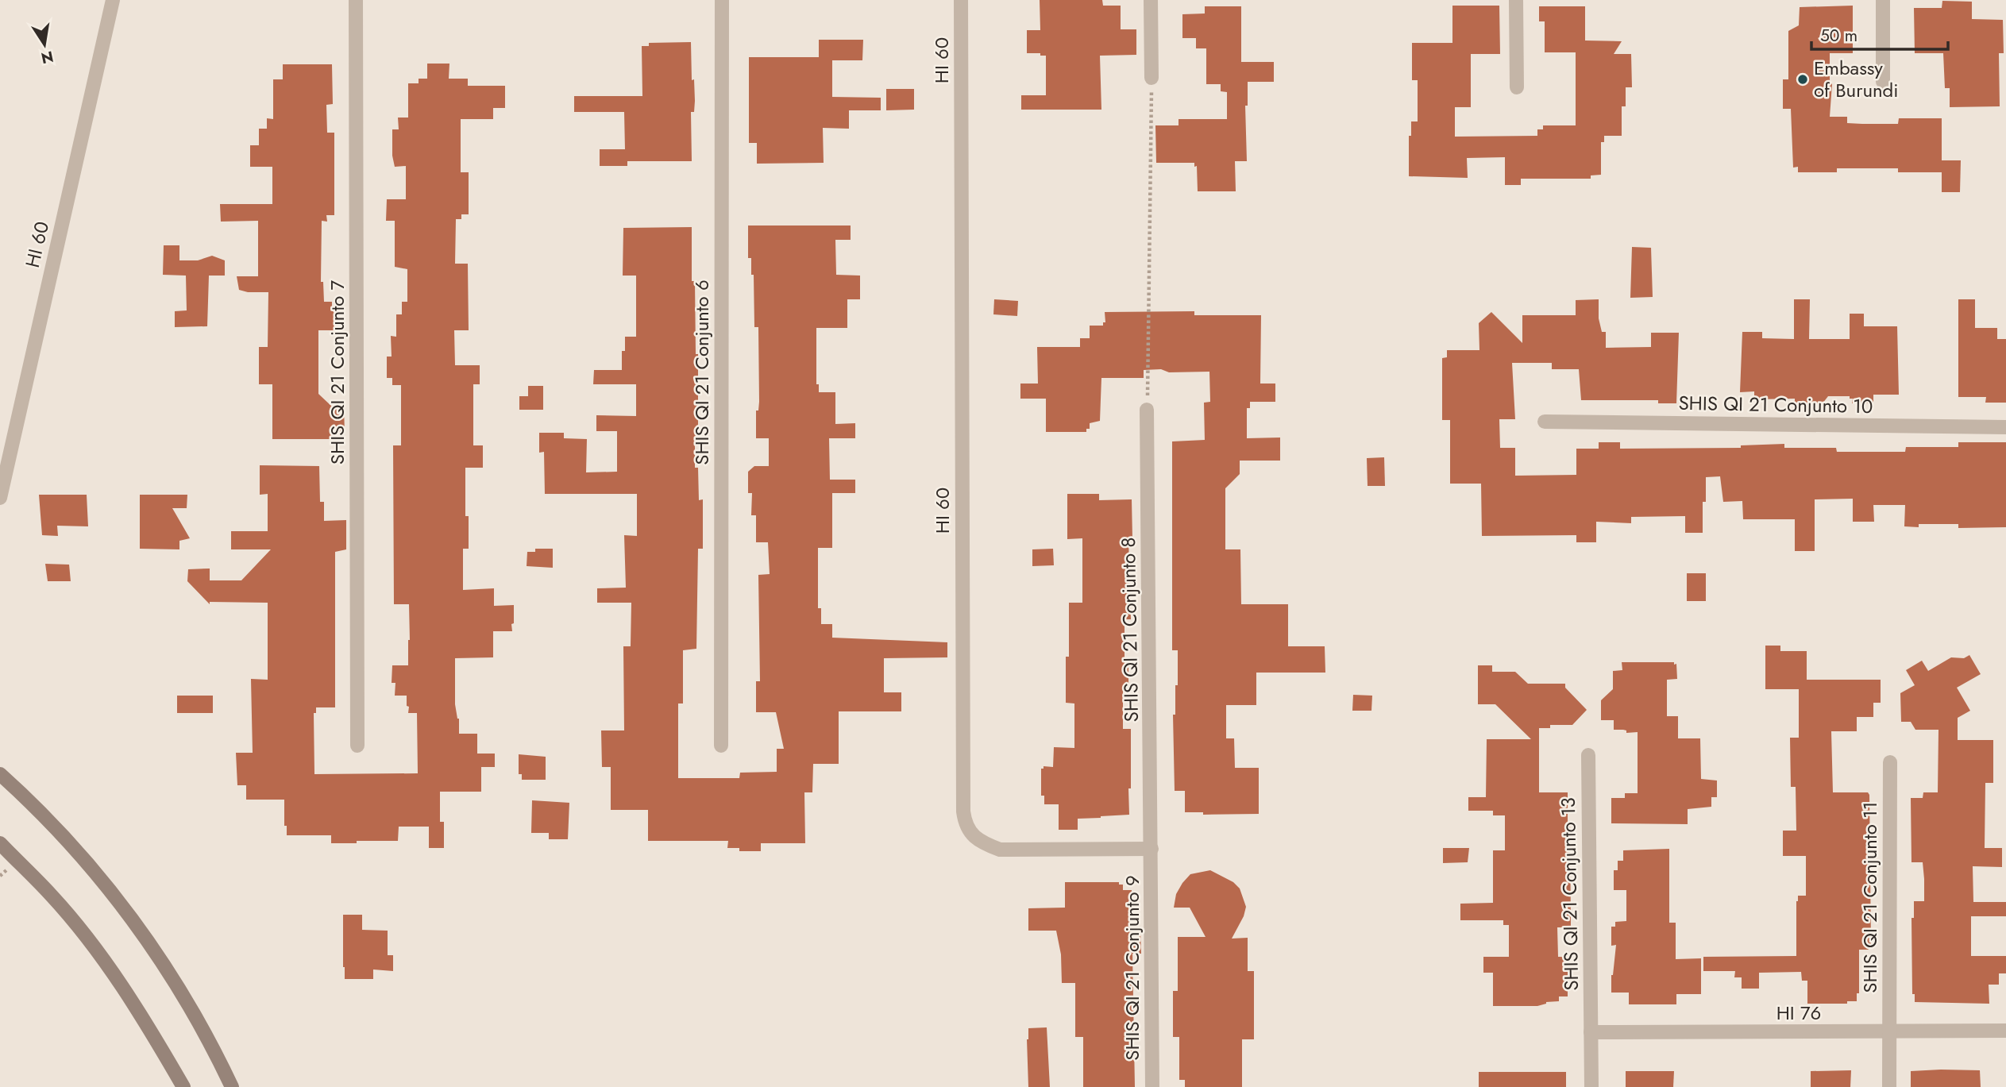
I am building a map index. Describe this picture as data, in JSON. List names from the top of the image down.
{
  "streets": {
    "street": [
      "HI 60",
      "SHIS QI 21 Conjunto 7",
      "SHIS QI 21 Conjunto 6",
      "SHIS QI 21 Conjunto 10",
      "SHIS QI 21 Conjunto 8",
      "SHIS QI 21 Conjunto 13",
      "SHIS QI 21 Conjunto 11",
      "SHIS QI 21 Conjunto 9",
      "HI 76"
    ]
  },
  "crossings": [
    ["HI 60", "SHIS QI 21 Conjunto 8"],
    ["HI 60", "SHIS QI 21 Conjunto 9"],
    ["SHIS QI 21 Conjunto 8", "SHIS QI 21 Conjunto 9"],
    ["SHIS QI 21 Conjunto 13", "HI 76"],
    ["SHIS QI 21 Conjunto 11", "HI 76"]
  ],
  "places": ["Embassy of Burundi"],
  "scale_bar": "50 m",
  "north": "bottom"
}
